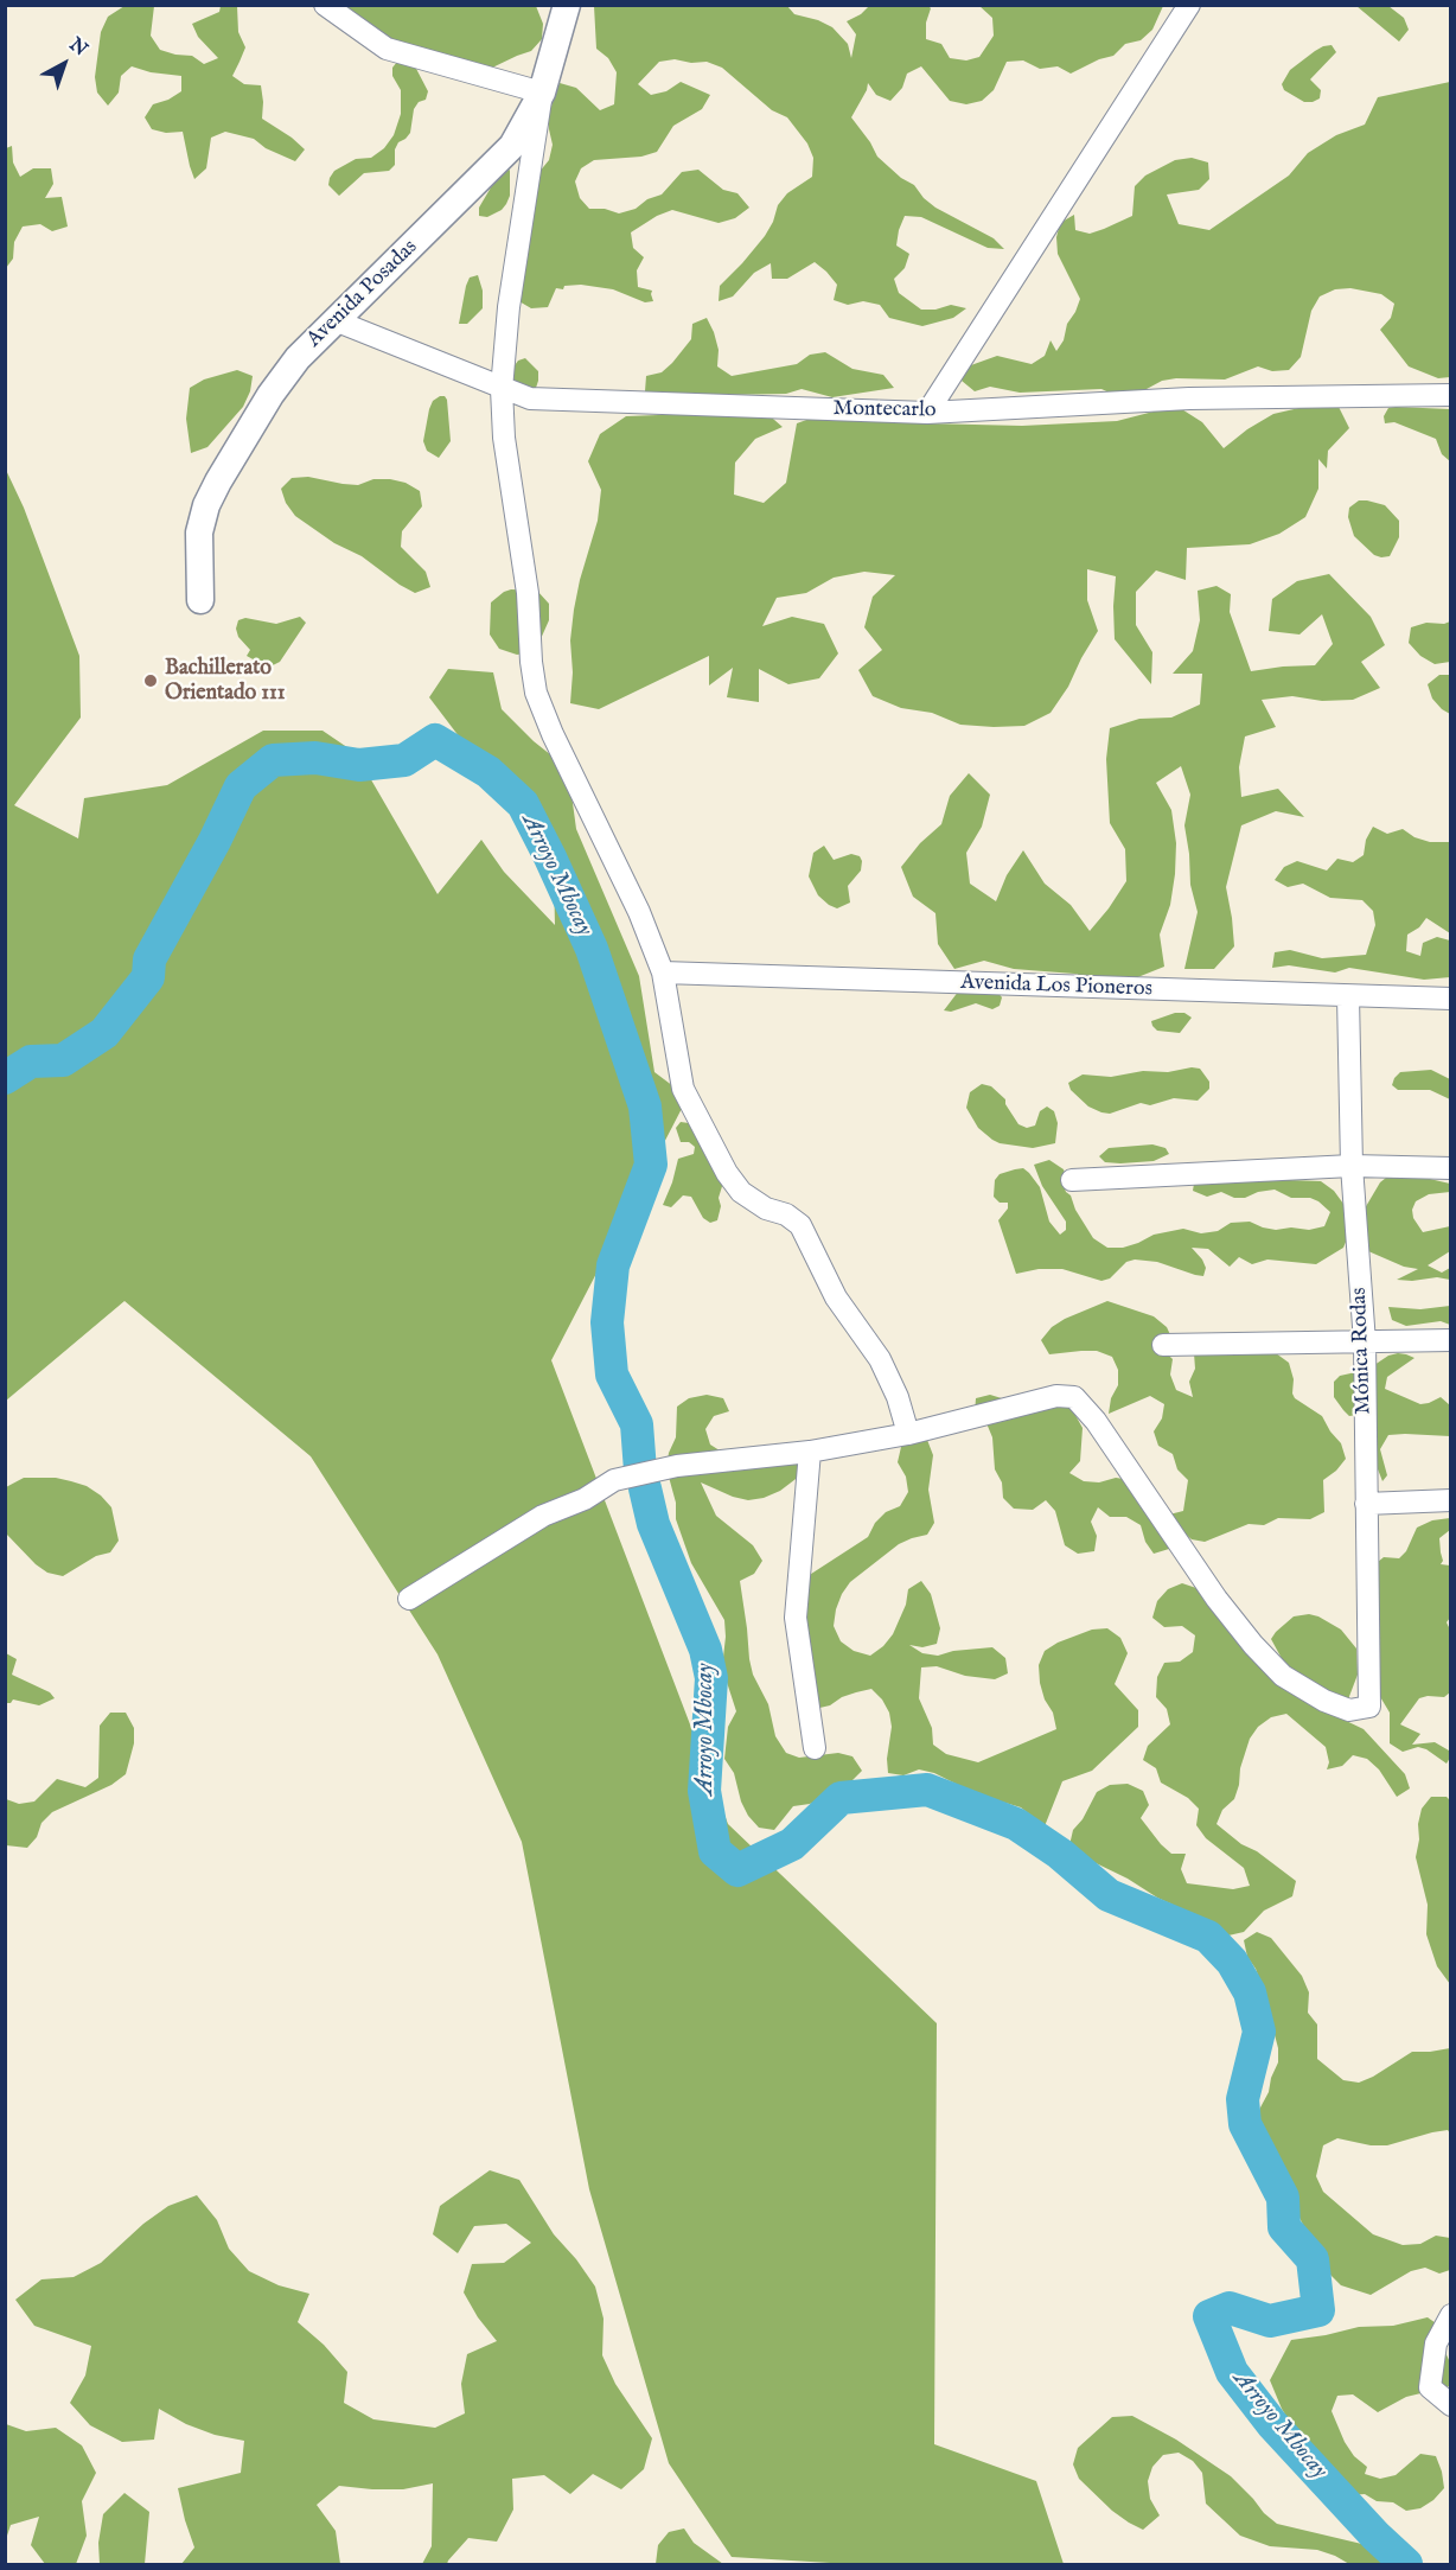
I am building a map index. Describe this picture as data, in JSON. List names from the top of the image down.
{
  "streets": {
    "street": [
      "Avenida Posadas",
      "Montecarlo",
      "Avenida Los Pioneros",
      "Mónica Rodas"
    ]
  },
  "crossings": [
    ["Avenida Posadas", "Montecarlo"],
    ["Avenida Los Pioneros", "Mónica Rodas"]
  ],
  "water": ["Arroyo Mbocay"],
  "places": ["Bachillerato Orientado 111"],
  "north": "top right"
}
